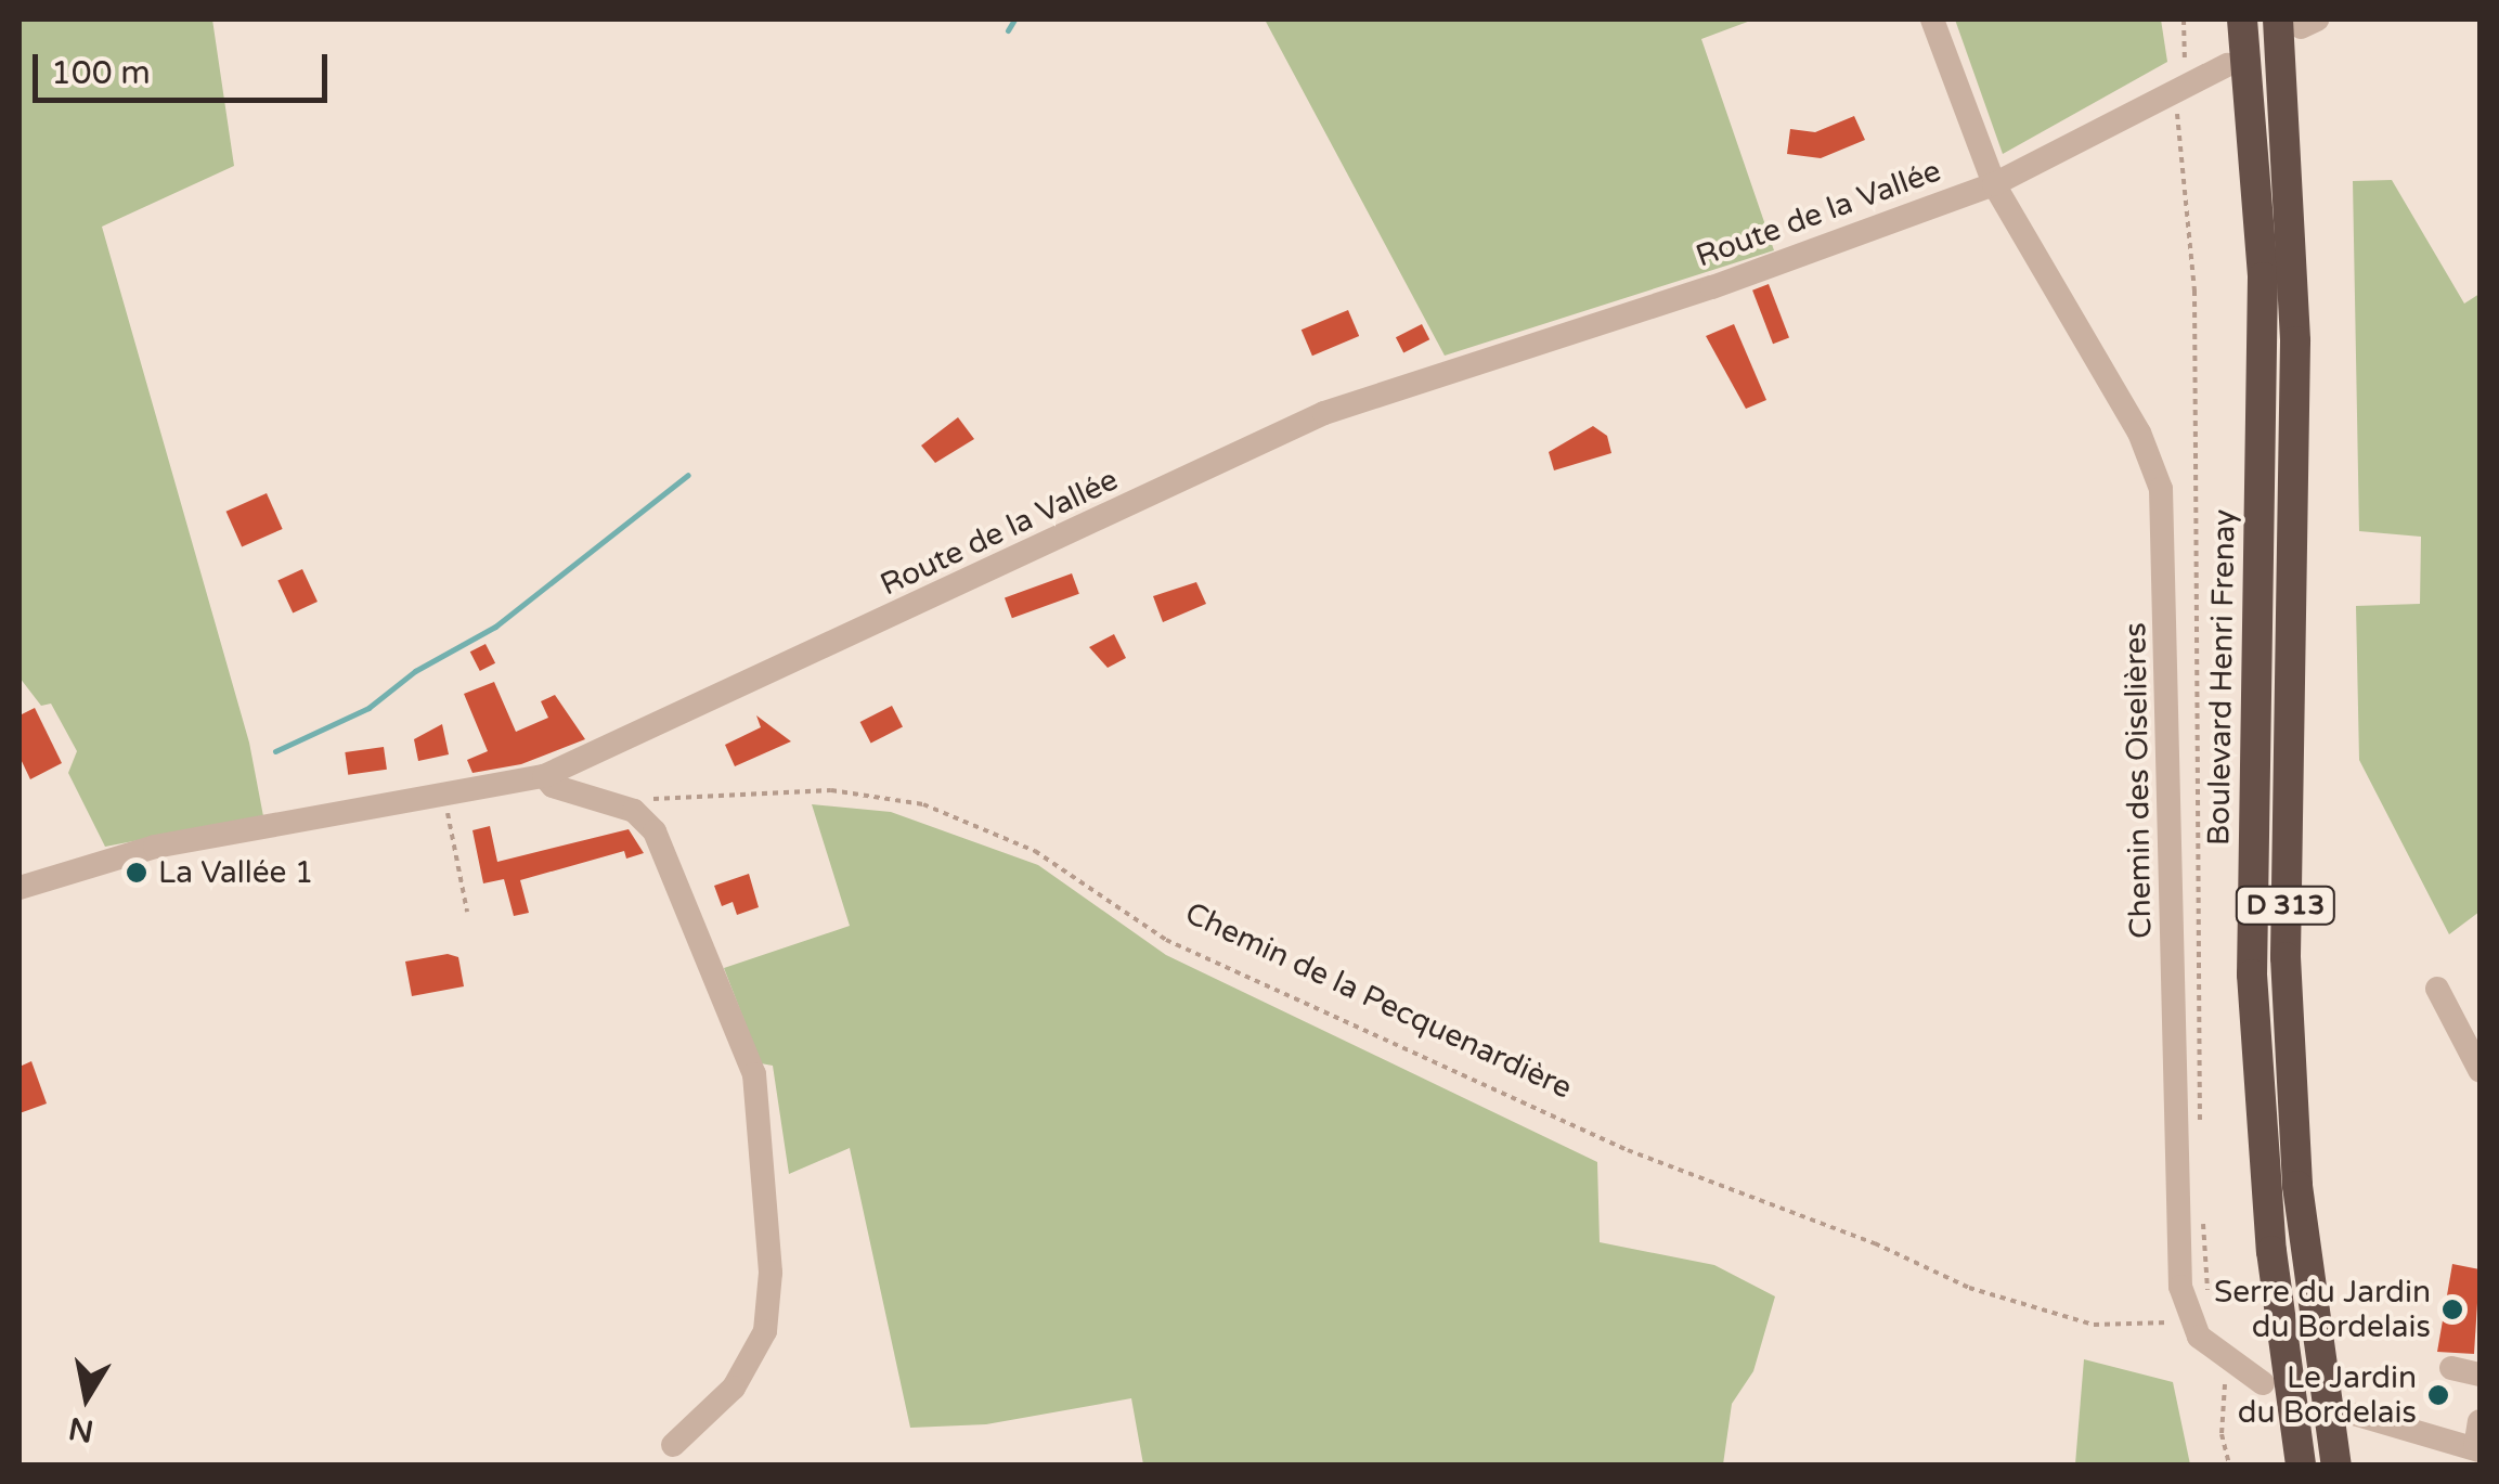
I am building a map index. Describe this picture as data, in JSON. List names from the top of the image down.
{
  "streets": {
    "highway": ["Boulevard Henri Frenay", "D 313"],
    "street": ["Route de la Vallée", "Chemin des Oiselières"],
    "path": ["Chemin de la Pecquenardière"]
  },
  "crossings": [
    ["Route de la Vallée", "Chemin des Oiselières"],
    ["Chemin des Oiselières", "Chemin de la Pecquenardière"]
  ],
  "places": ["La Vallée 1", "Serre du Jardin du Bordelais", "Le Jardin du Bordelais"],
  "scale_bar": "100 m",
  "north": "bottom"
}
